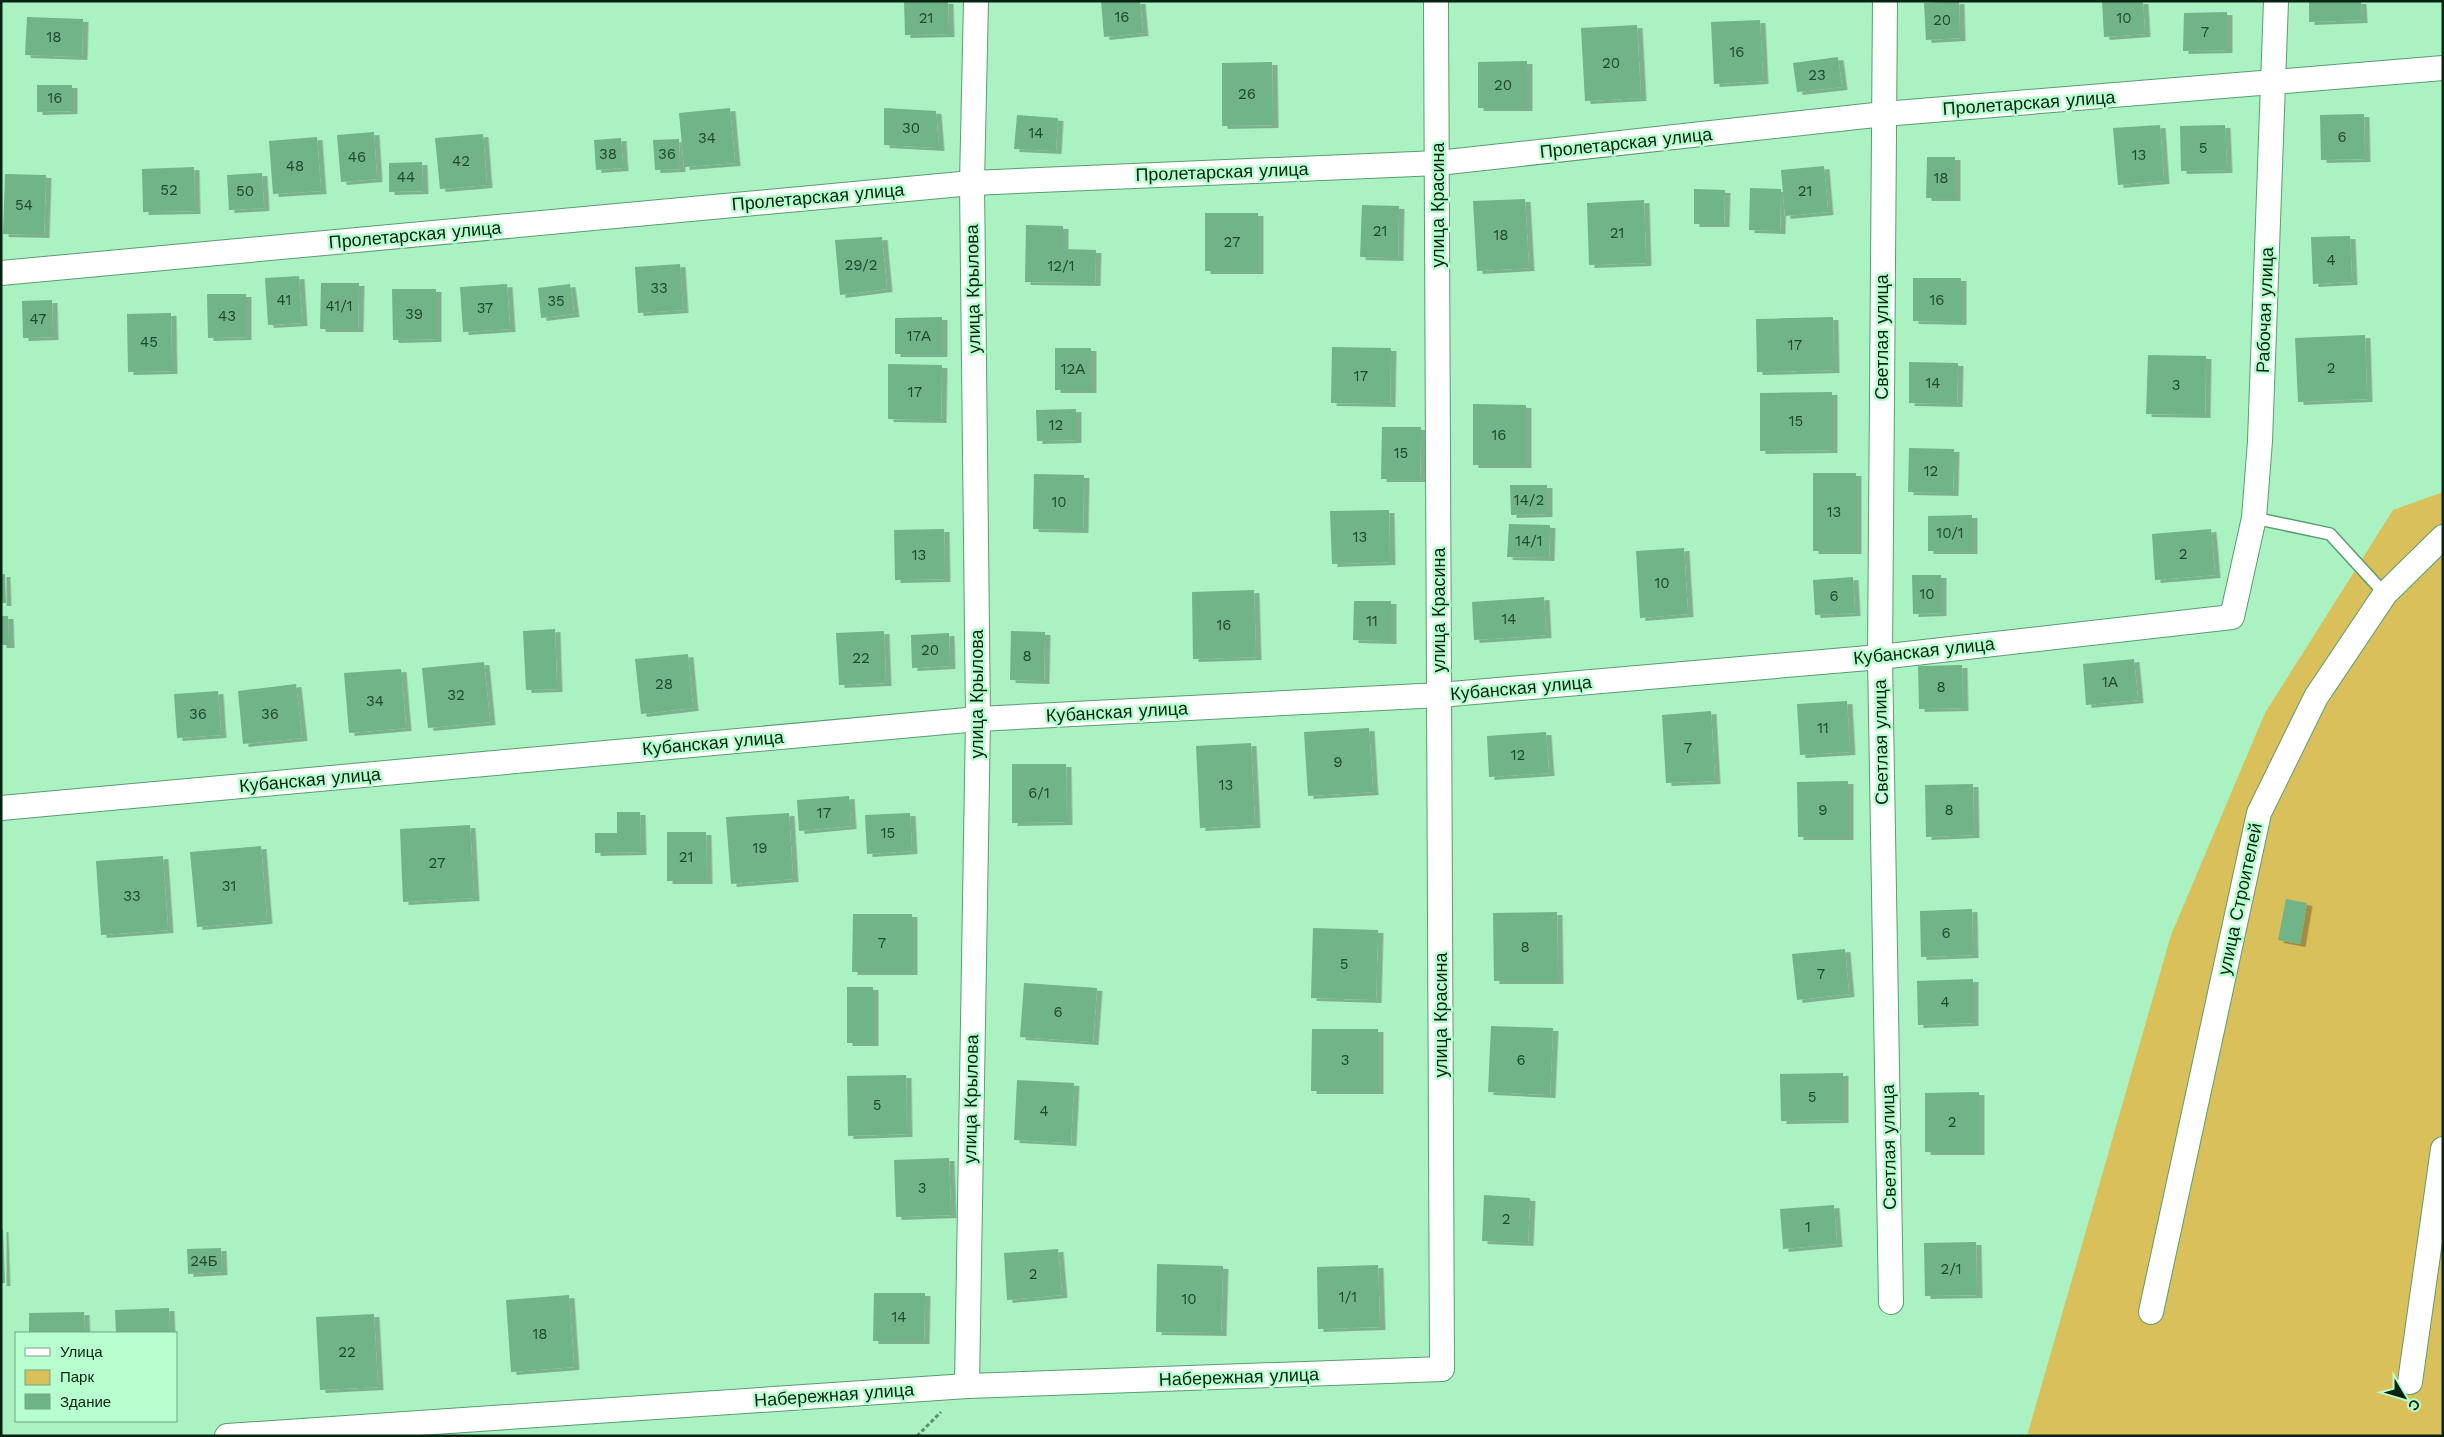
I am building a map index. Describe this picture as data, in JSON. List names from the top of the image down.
{
  "streets": {
    "street": [
      "Пролетарская улица",
      "улица Красина",
      "улица Крылова",
      "Рабочая улица",
      "Светлая улица",
      "Кубанская улица",
      "улица Строителей",
      "Набережная улица"
    ]
  },
  "crossings": [
    ["Пролетарская улица", "улица Красина"],
    ["Пролетарская улица", "улица Крылова"],
    ["Пролетарская улица", "Рабочая улица"],
    ["Пролетарская улица", "Светлая улица"],
    ["улица Красина", "Кубанская улица"],
    ["улица Красина", "Набережная улица"],
    ["улица Крылова", "Кубанская улица"],
    ["улица Крылова", "Набережная улица"],
    ["Рабочая улица", "Кубанская улица"],
    ["Светлая улица", "Кубанская улица"]
  ],
  "house_numbers": [
    "16",
    "21",
    "10",
    "20",
    "7",
    "18",
    "16",
    "20",
    "23",
    "20",
    "26",
    "16",
    "30",
    "14",
    "6",
    "34",
    "5",
    "38",
    "36",
    "13",
    "46",
    "42",
    "48",
    "44",
    "18",
    "52",
    "50",
    "21",
    "54",
    "21",
    "21",
    "18",
    "27",
    "4",
    "29/2",
    "12/1",
    "33",
    "41",
    "16",
    "35",
    "41/1",
    "37",
    "39",
    "43",
    "47",
    "17А",
    "45",
    "17",
    "2",
    "12А",
    "17",
    "14",
    "3",
    "17",
    "15",
    "12",
    "16",
    "15",
    "12",
    "14/2",
    "10",
    "13",
    "10/1",
    "13",
    "14/1",
    "2",
    "13",
    "10",
    "10",
    "6",
    "14",
    "11",
    "16",
    "20",
    "8",
    "22",
    "1А",
    "28",
    "8",
    "32",
    "34",
    "36",
    "36",
    "11",
    "7",
    "12",
    "9",
    "13",
    "6/1",
    "9",
    "8",
    "17",
    "15",
    "19",
    "21",
    "27",
    "31",
    "33",
    "6",
    "7",
    "8",
    "5",
    "7",
    "4",
    "6",
    "3",
    "6",
    "5",
    "5",
    "4",
    "2",
    "3",
    "2",
    "1",
    "24Б",
    "2/1",
    "2",
    "1/1",
    "10",
    "14",
    "18",
    "22"
  ],
  "legend": ["Улица", "Парк", "Здание"],
  "north": "bottom right"
}
